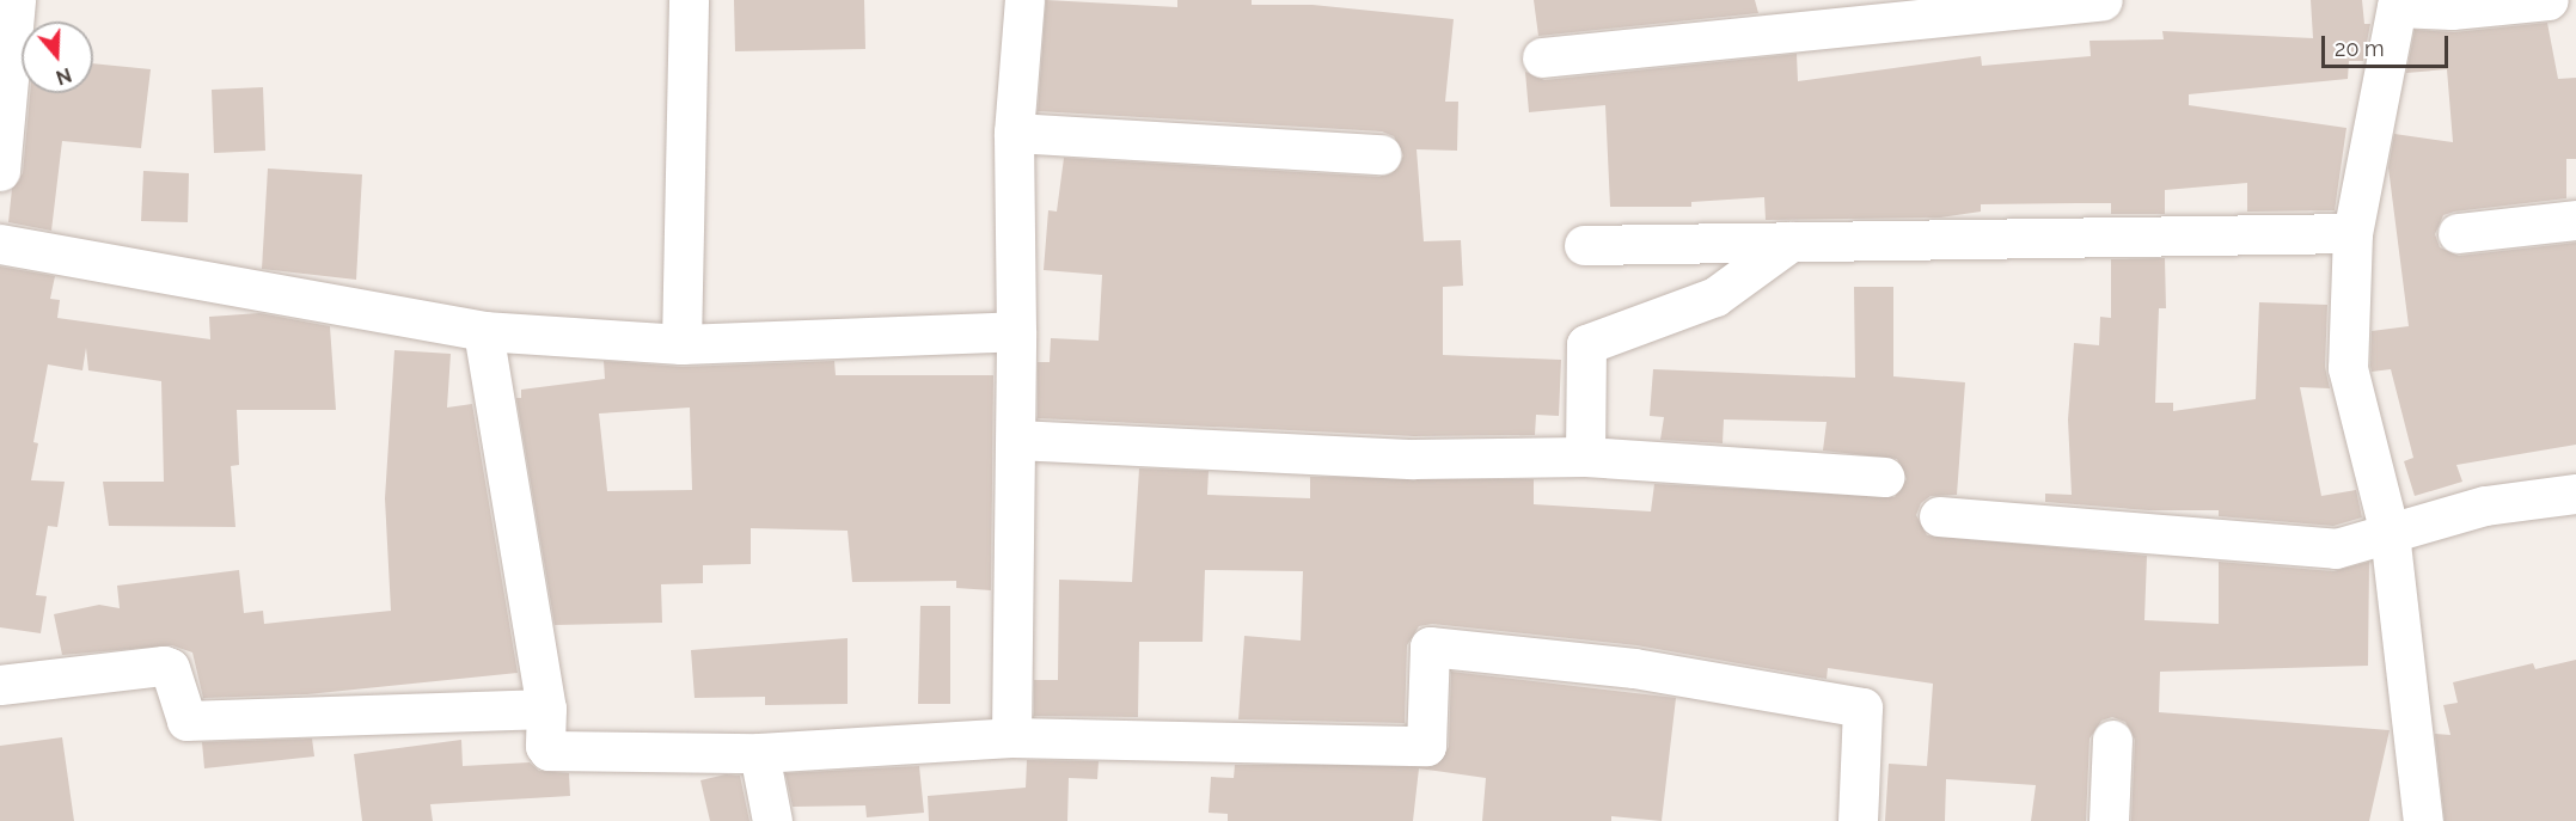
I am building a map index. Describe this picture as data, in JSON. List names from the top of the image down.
{
  "scale_bar": "20 m",
  "north": "bottom"
}
